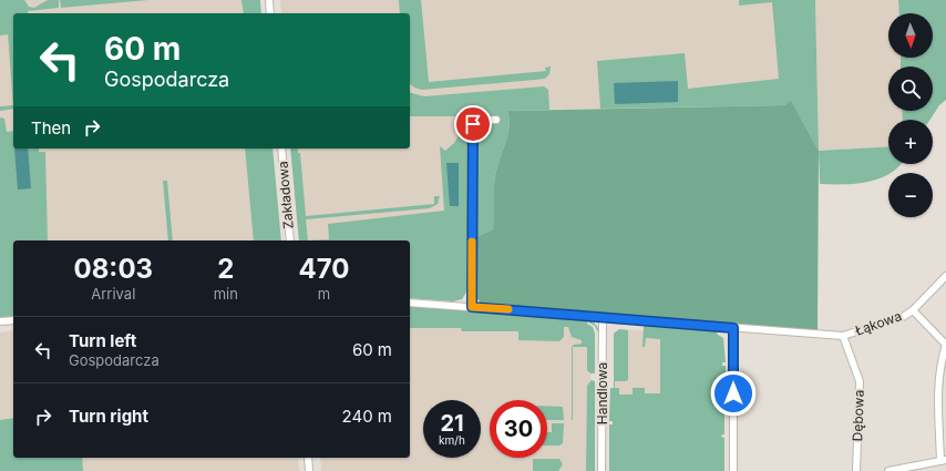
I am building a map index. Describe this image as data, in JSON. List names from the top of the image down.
{
  "streets": {
    "street": [
      "Zakładowa",
      "Łąkowa",
      "Handlowa",
      "Dębowa"
    ]
  },
  "crossings": [
    ["Łąkowa", "Handlowa"],
    ["Łąkowa", "Dębowa"]
  ],
  "north": "bottom",
  "page": {
    "map_buttons": ["+", "−"],
    "turn": ["60 m", "Gospodarcza"],
    "then": "Then",
    "eta": [
      "08:03",
      "Arrival",
      "2",
      "min",
      "470",
      "m"
    ],
    "list": [
      {
        "name": "Turn left",
        "note": "Gospodarcza",
        "value": "60 m"
      },
      {
        "name": "Turn right",
        "value": "240 m"
      }
    ],
    "speed": "21 km/h",
    "limit": "30"
  }
}
